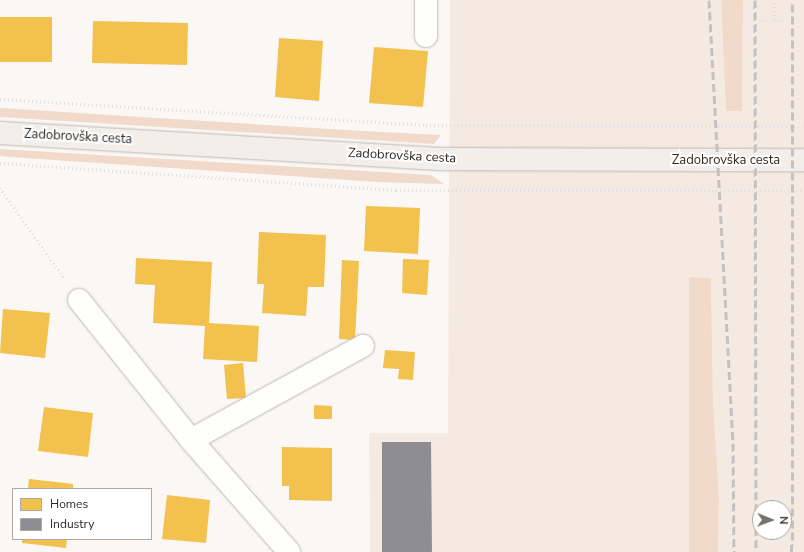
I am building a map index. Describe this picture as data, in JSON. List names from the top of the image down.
{
  "streets": {
    "main road": ["Zadobrovška cesta"]
  },
  "legend": ["Homes", "Industry"],
  "north": "right"
}
